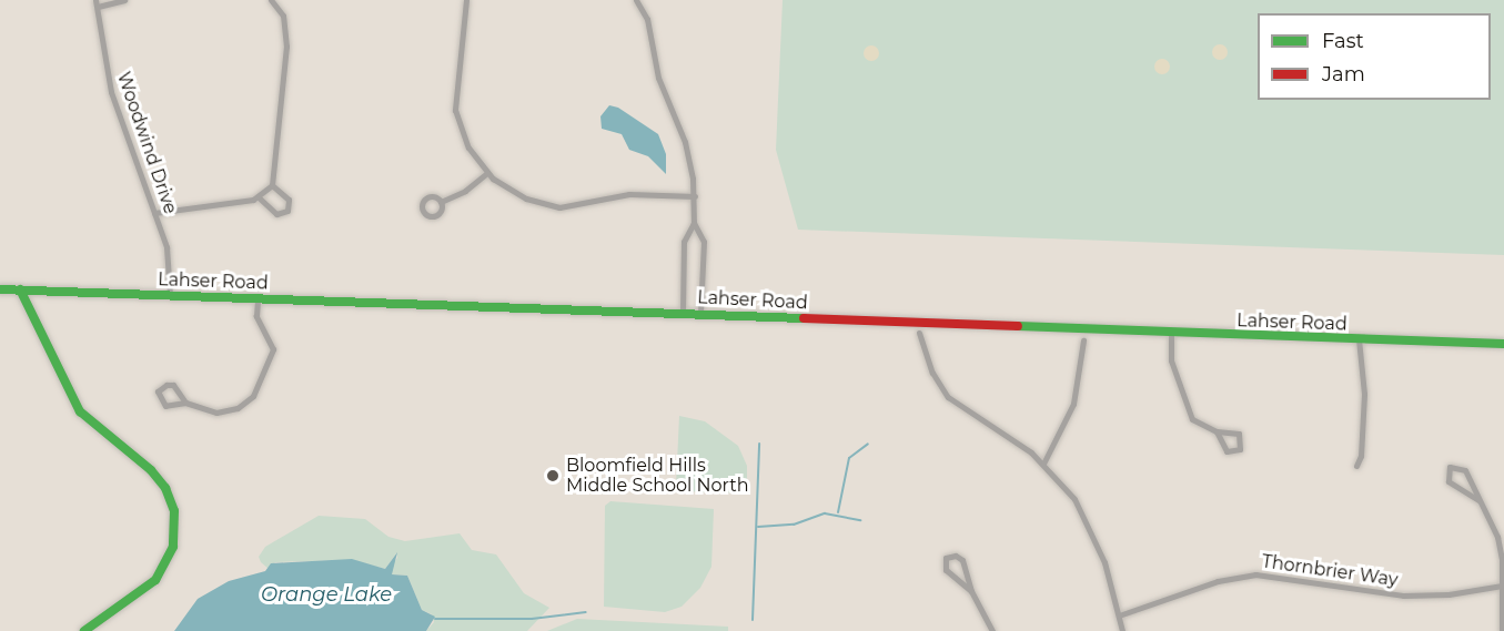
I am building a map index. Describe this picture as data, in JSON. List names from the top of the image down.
{
  "streets": {
    "street": ["Woodwind Drive", "Lahser Road", "Thornbrier Way"]
  },
  "crossings": [
    ["Woodwind Drive", "Lahser Road"]
  ],
  "water": ["Orange Lake"],
  "places": ["Bloomfield Hills Middle School North"],
  "legend": ["Fast", "Jam"]
}
